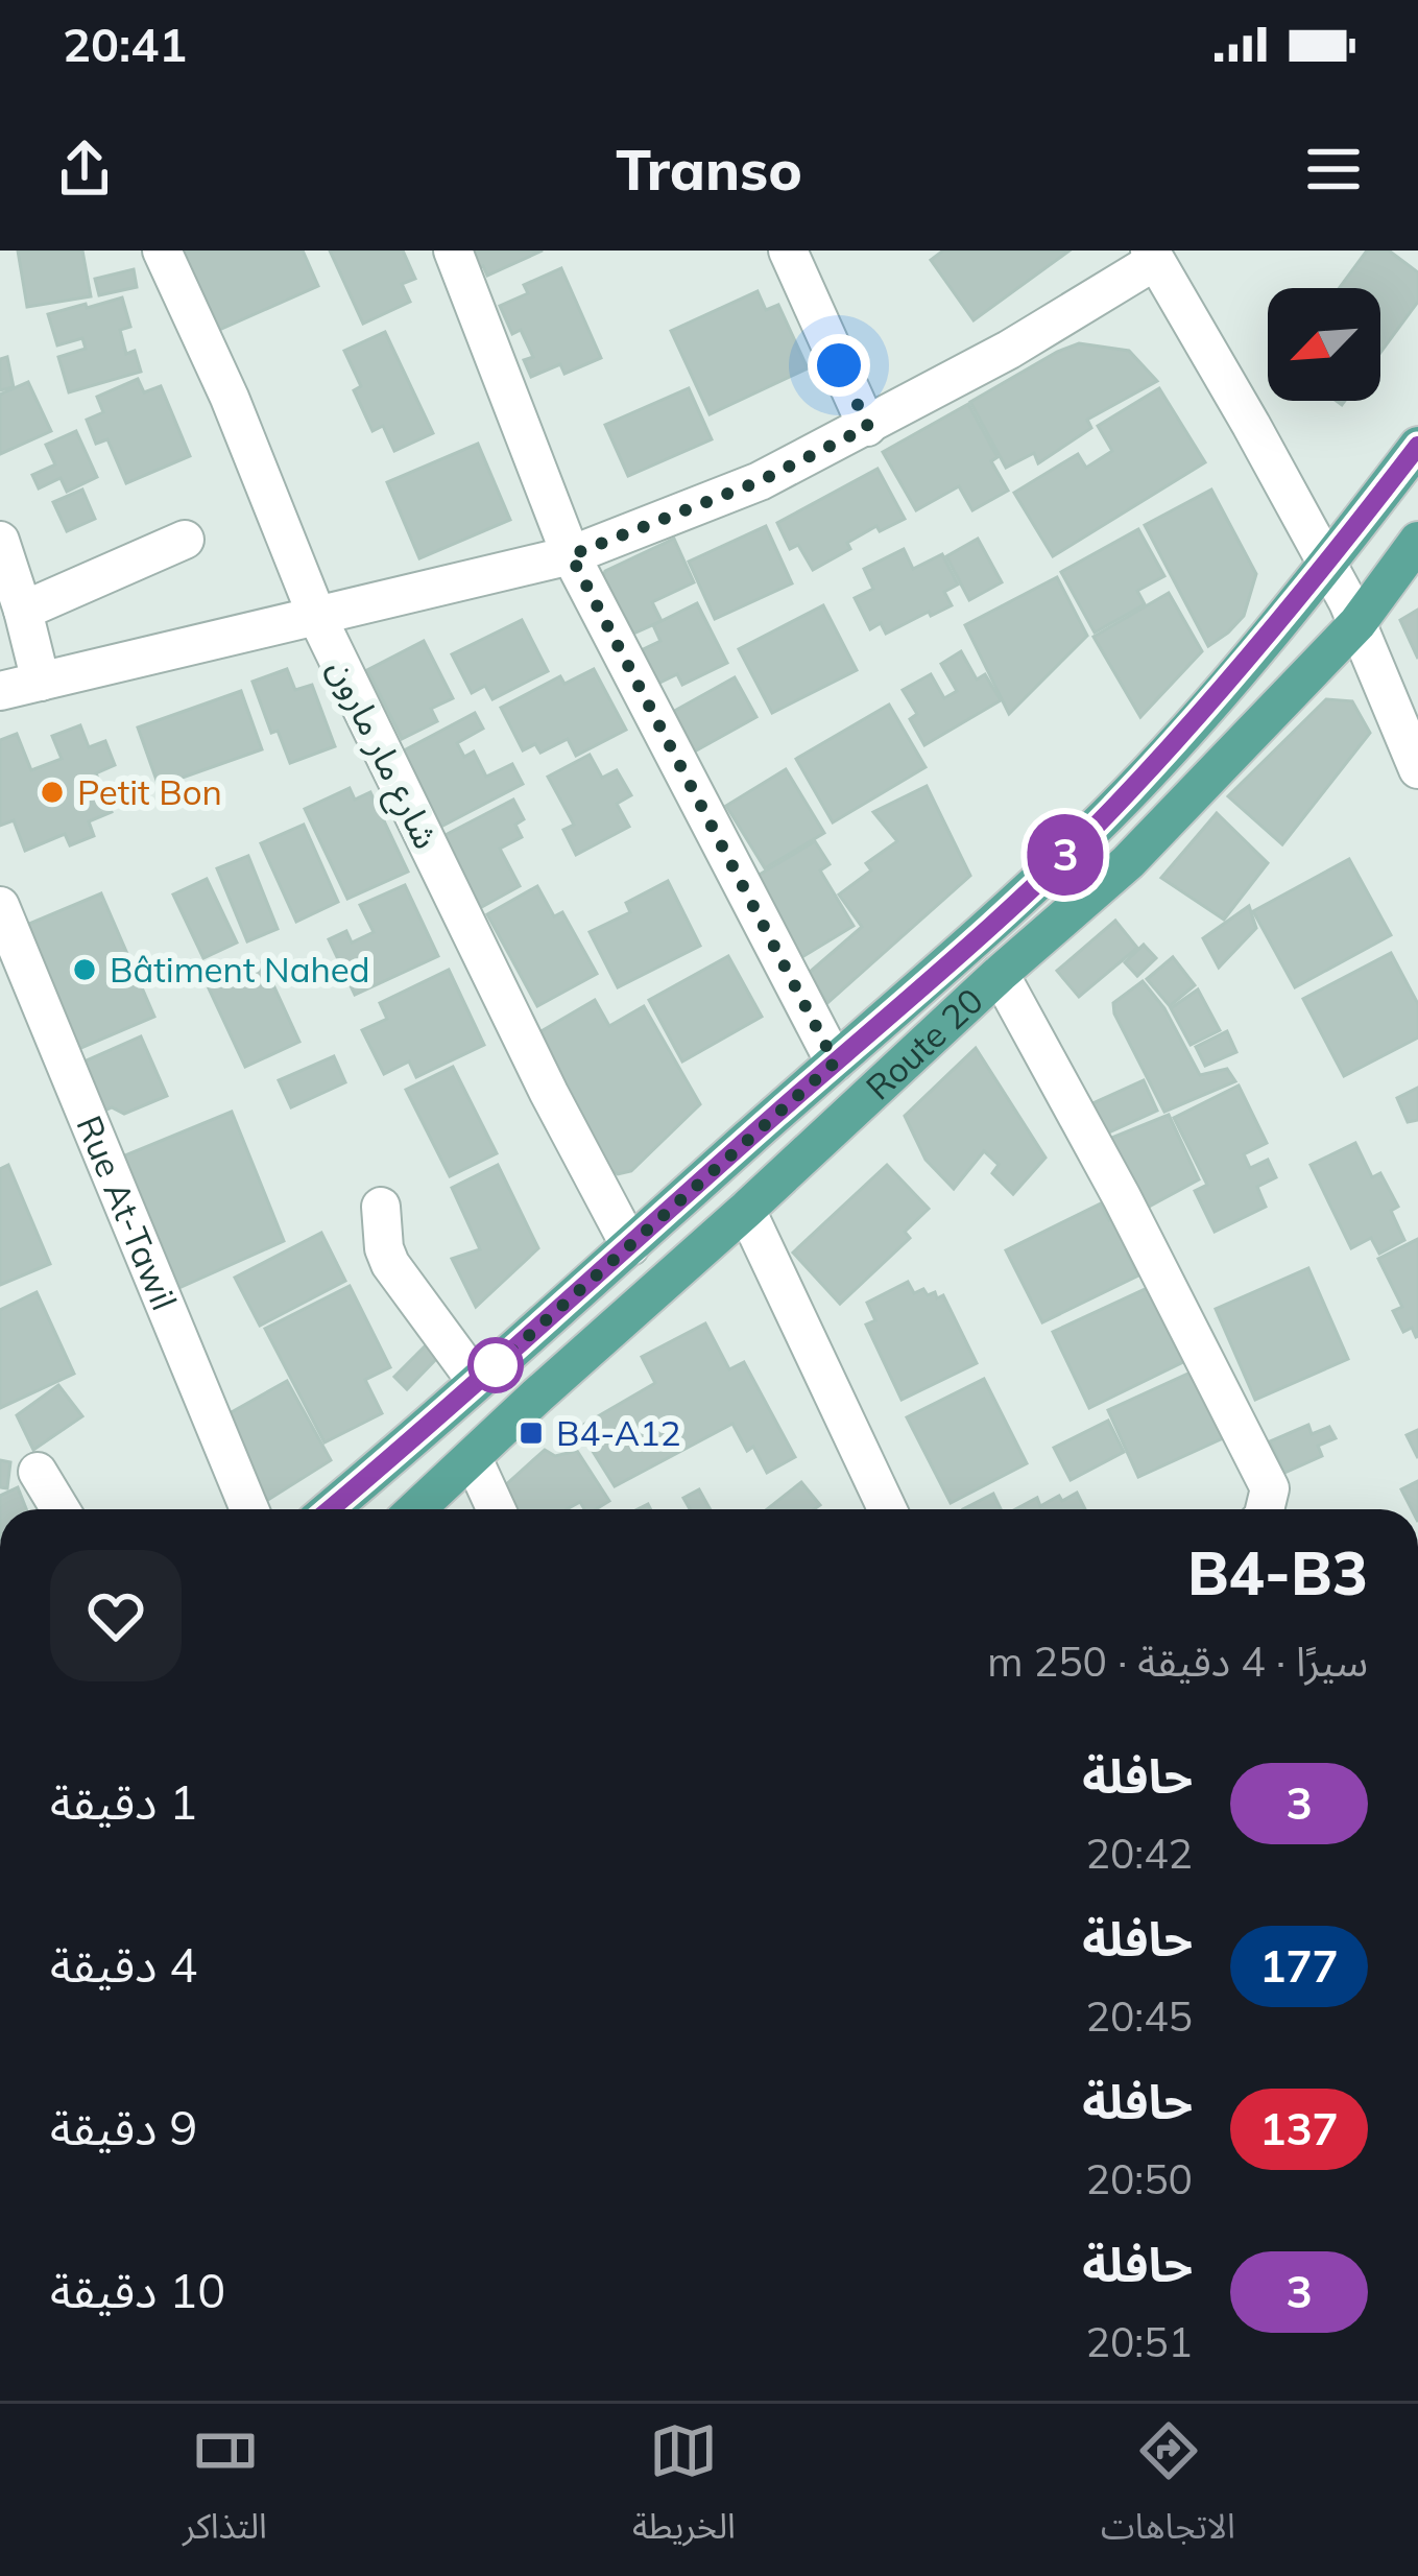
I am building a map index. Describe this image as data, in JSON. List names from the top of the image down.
{
  "streets": {
    "main road": ["Route 20"],
    "street": ["شارع مار مارون", "Rue At-Tawil"]
  },
  "places": {
    "other": ["Petit Bon", "Bâtiment Nahed"],
    "transit": ["B4-A12"]
  },
  "lines": ["bus line 3"],
  "north": "bottom left",
  "page": {
    "status": "20:41",
    "header": "Transo",
    "on_map": "3",
    "heading": ["B4-B3", "سيرًا · 4 دقيقة · 250 m"],
    "list": [
      {
        "mark": "3",
        "name": "حافلة",
        "note": "20:42",
        "value": "1 دقيقة"
      },
      {
        "mark": "177",
        "name": "حافلة",
        "note": "20:45",
        "value": "4 دقيقة"
      },
      {
        "mark": "137",
        "name": "حافلة",
        "note": "20:50",
        "value": "9 دقيقة"
      },
      {
        "mark": "3",
        "name": "حافلة",
        "note": "20:51",
        "value": "10 دقيقة"
      }
    ],
    "tabs": ["الاتجاهات", "الخريطة", "التذاكر"]
  }
}
